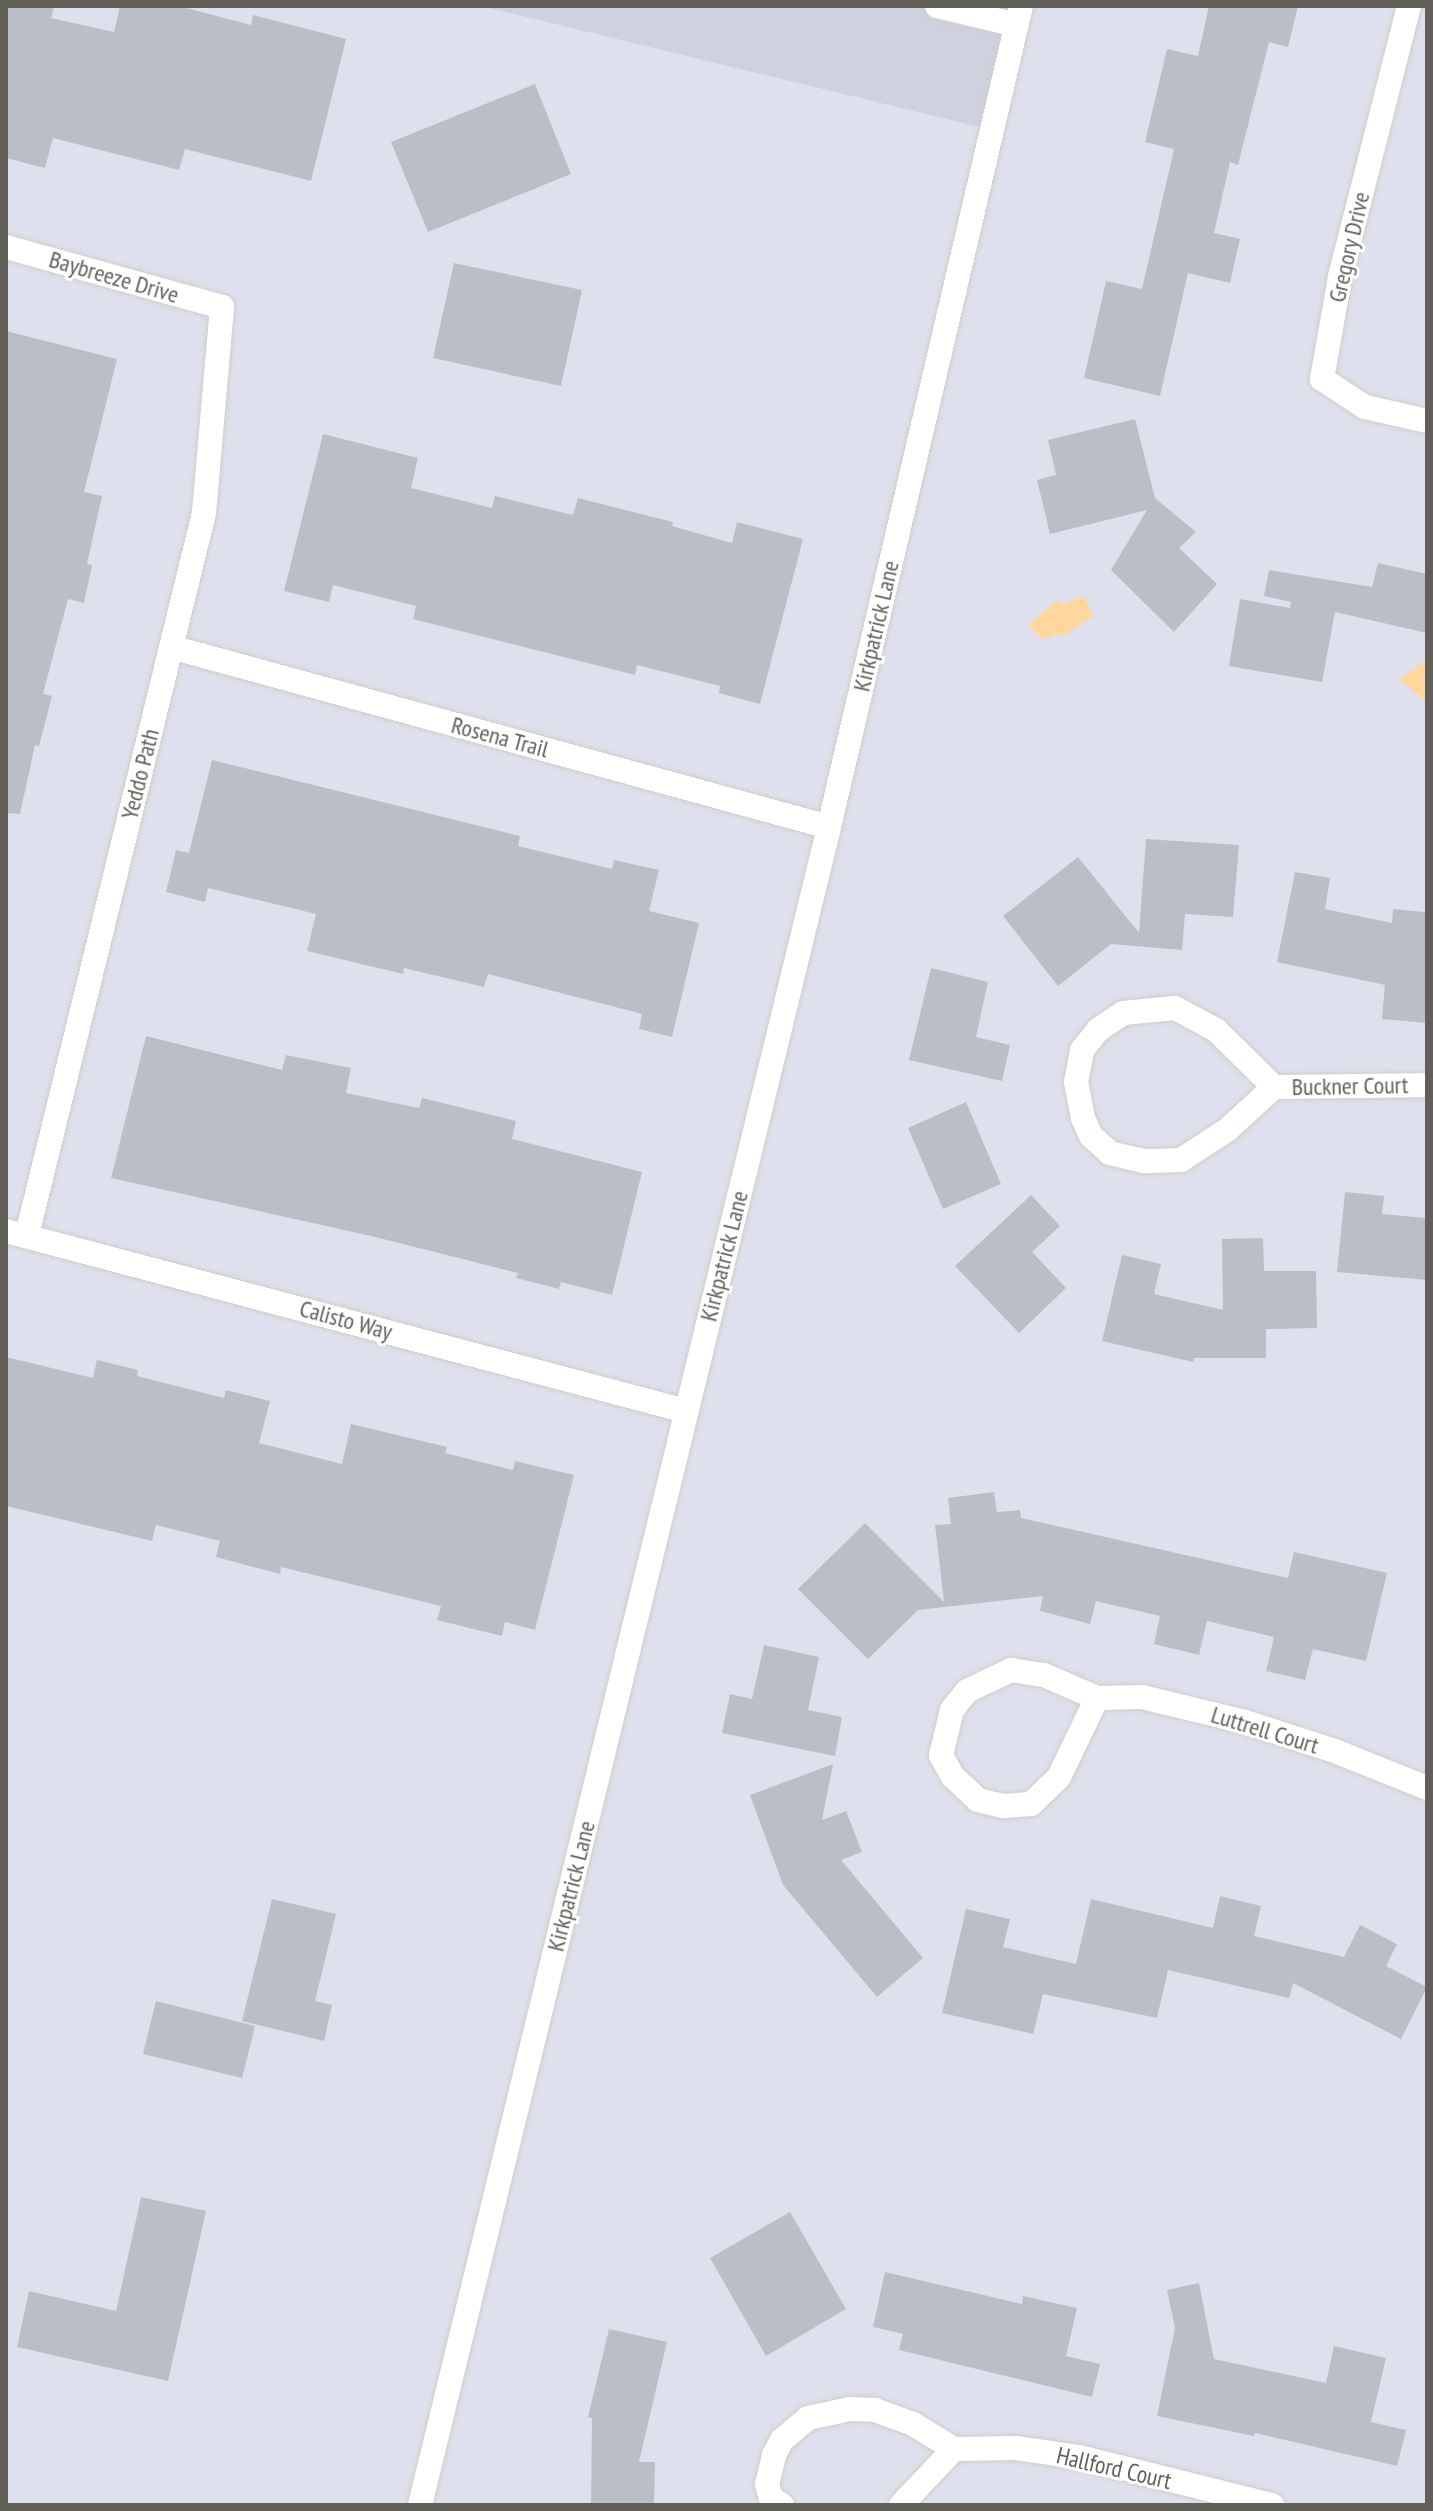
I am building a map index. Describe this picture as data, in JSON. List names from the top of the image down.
{
  "streets": {
    "street": [
      "Gregory Drive",
      "Baybreeze Drive",
      "Kirkpatrick Lane",
      "Rosena Trail",
      "Yeddo Path",
      "Buckner Court",
      "Calisto Way",
      "Luttrell Court",
      "Hallford Court"
    ]
  },
  "crossings": [
    ["Baybreeze Drive", "Yeddo Path"],
    ["Kirkpatrick Lane", "Rosena Trail"],
    ["Kirkpatrick Lane", "Calisto Way"],
    ["Rosena Trail", "Yeddo Path"],
    ["Yeddo Path", "Calisto Way"]
  ]
}
